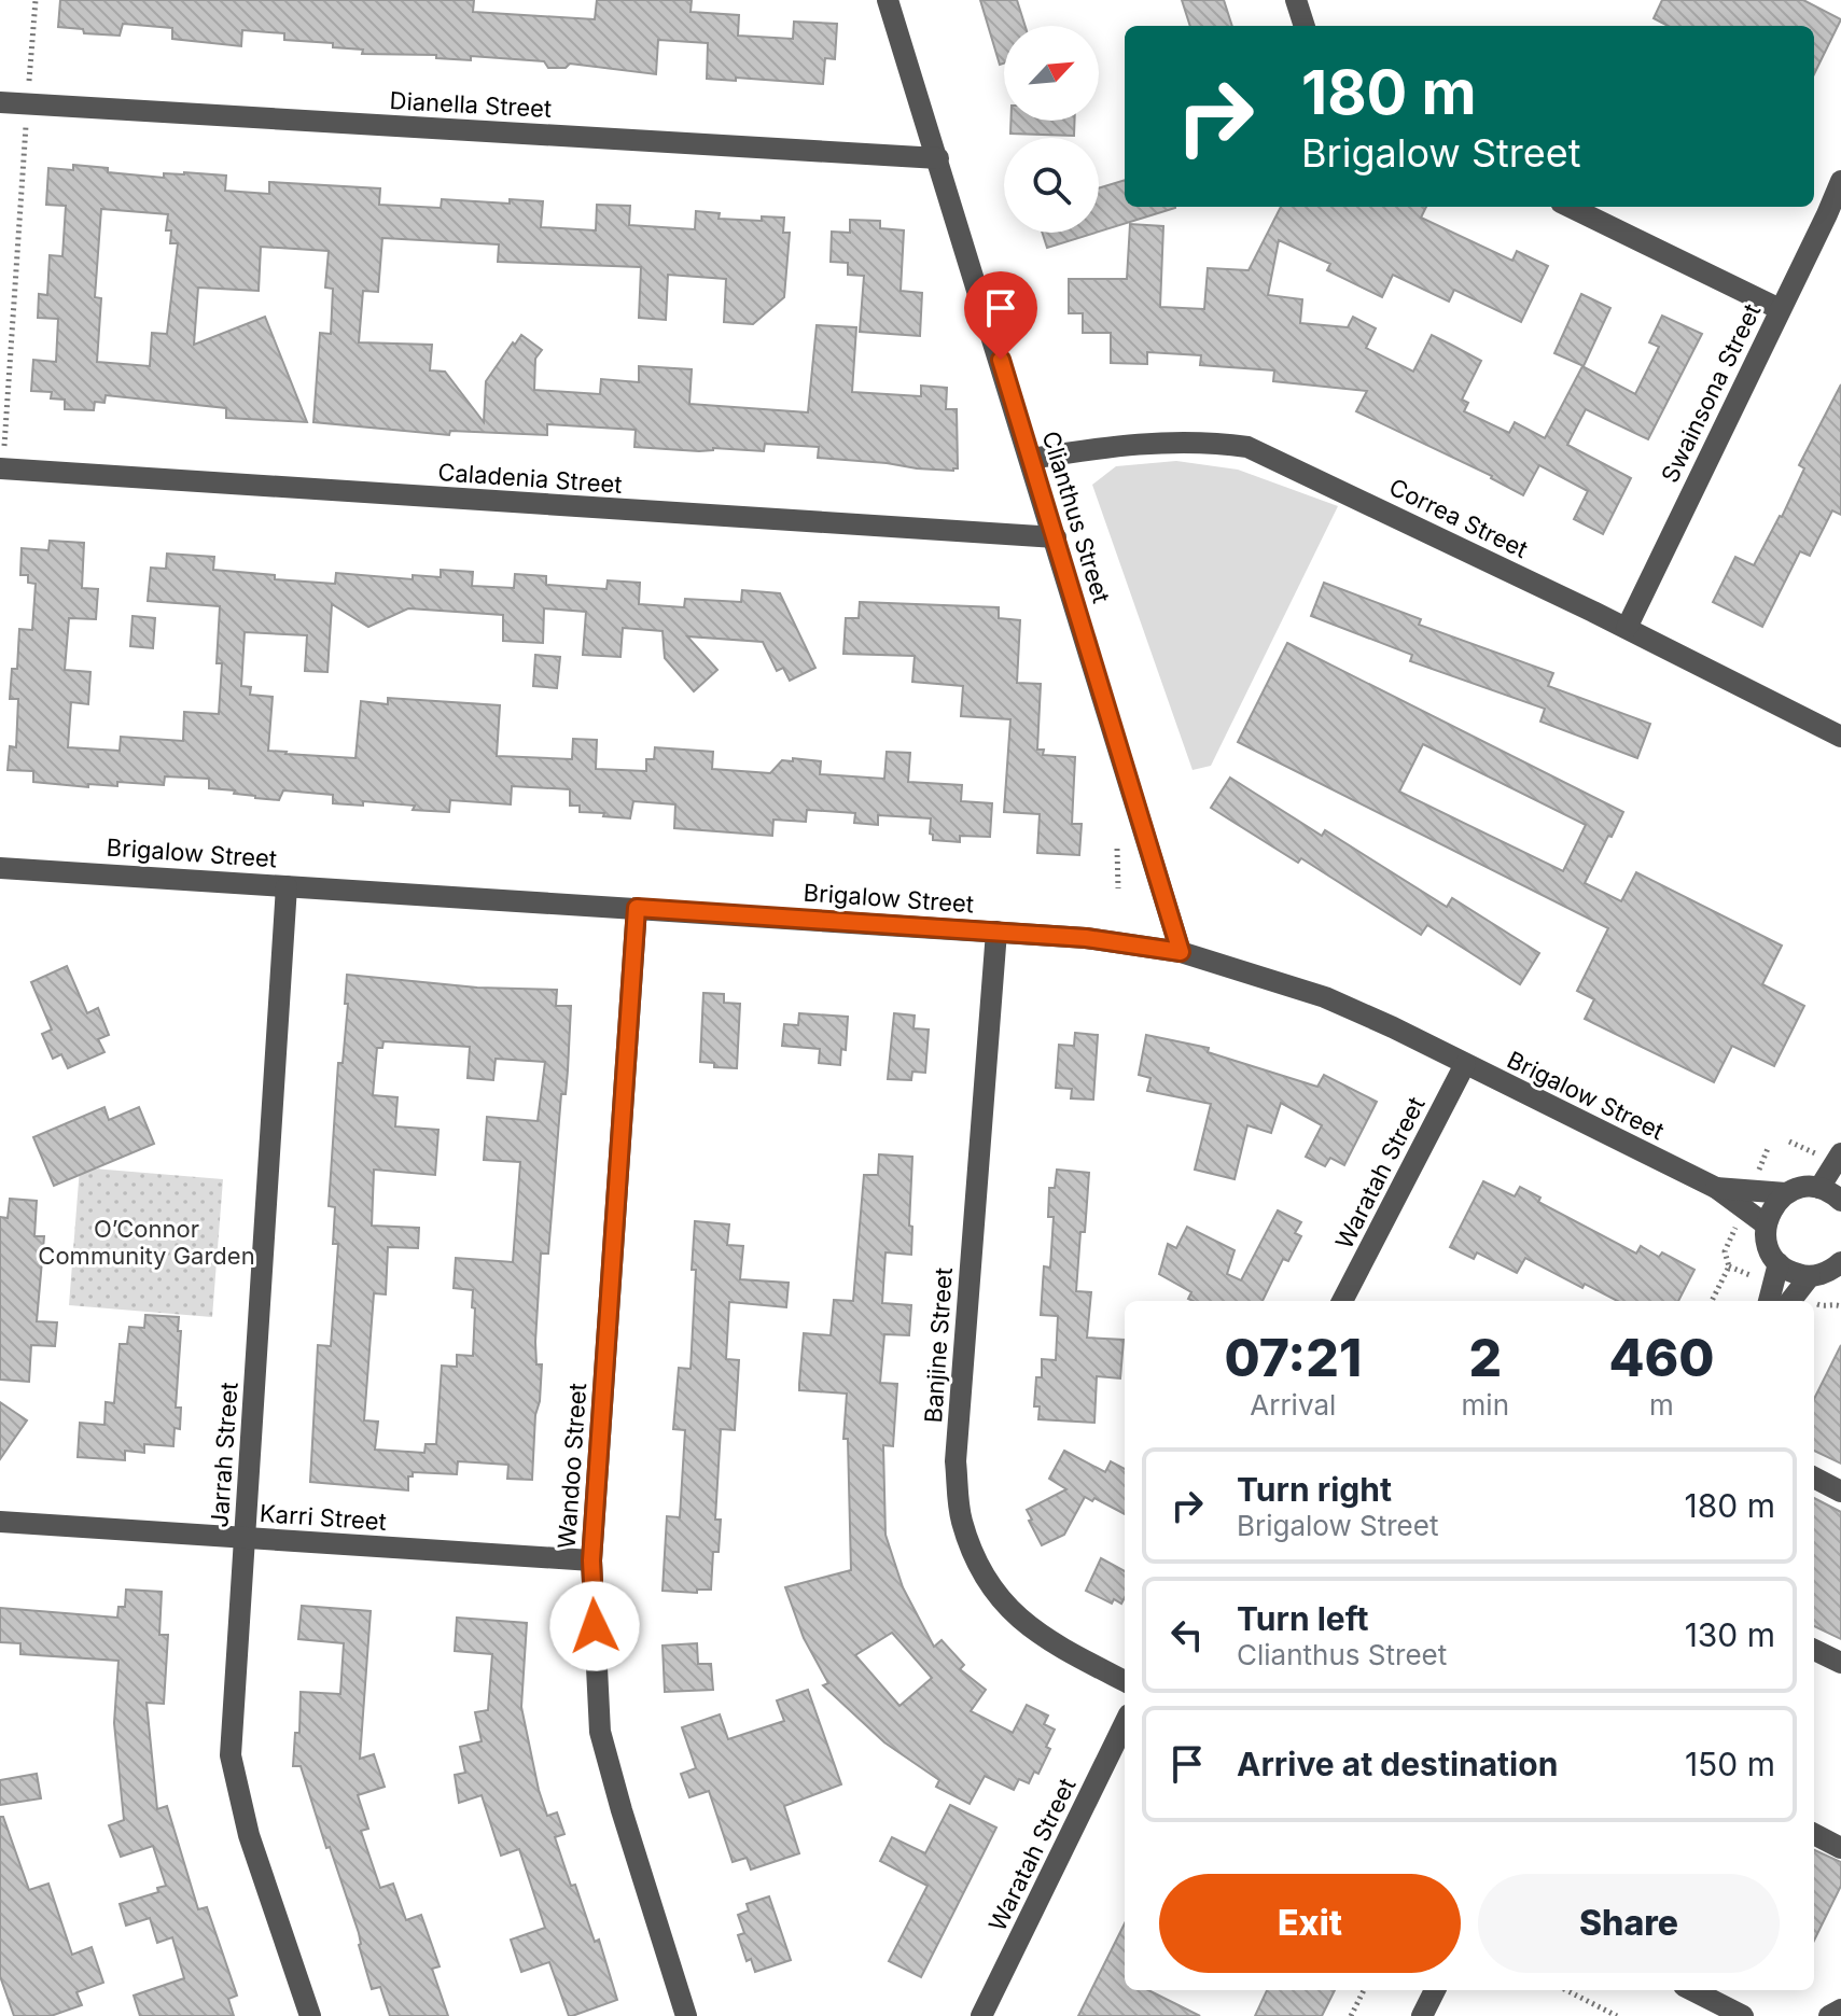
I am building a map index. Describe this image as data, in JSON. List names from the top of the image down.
{
  "streets": {
    "street": [
      "Dianella Street",
      "Swainsona Street",
      "Caladenia Street",
      "Clianthus Street",
      "Correa Street",
      "Brigalow Street",
      "Waratah Street",
      "Banjine Street",
      "Jarrah Street",
      "Wandoo Street",
      "Karri Street"
    ]
  },
  "crossings": [
    ["Dianella Street", "Clianthus Street"],
    ["Swainsona Street", "Correa Street"],
    ["Caladenia Street", "Clianthus Street"],
    ["Clianthus Street", "Correa Street"],
    ["Clianthus Street", "Brigalow Street"],
    ["Brigalow Street", "Waratah Street"],
    ["Brigalow Street", "Banjine Street"],
    ["Brigalow Street", "Jarrah Street"],
    ["Brigalow Street", "Wandoo Street"],
    ["Jarrah Street", "Karri Street"],
    ["Wandoo Street", "Karri Street"]
  ],
  "parks": ["O’Connor Community Garden"],
  "north": "top right",
  "page": {
    "turn": ["180 m", "Brigalow Street"],
    "eta": [
      "07:21",
      "Arrival",
      "2",
      "min",
      "460",
      "m"
    ],
    "list": [
      {
        "name": "Turn right",
        "note": "Brigalow Street",
        "value": "180 m"
      },
      {
        "name": "Turn left",
        "note": "Clianthus Street",
        "value": "130 m"
      },
      {
        "name": "Arrive at destination",
        "value": "150 m"
      }
    ],
    "buttons": ["Exit", "Share"]
  }
}
